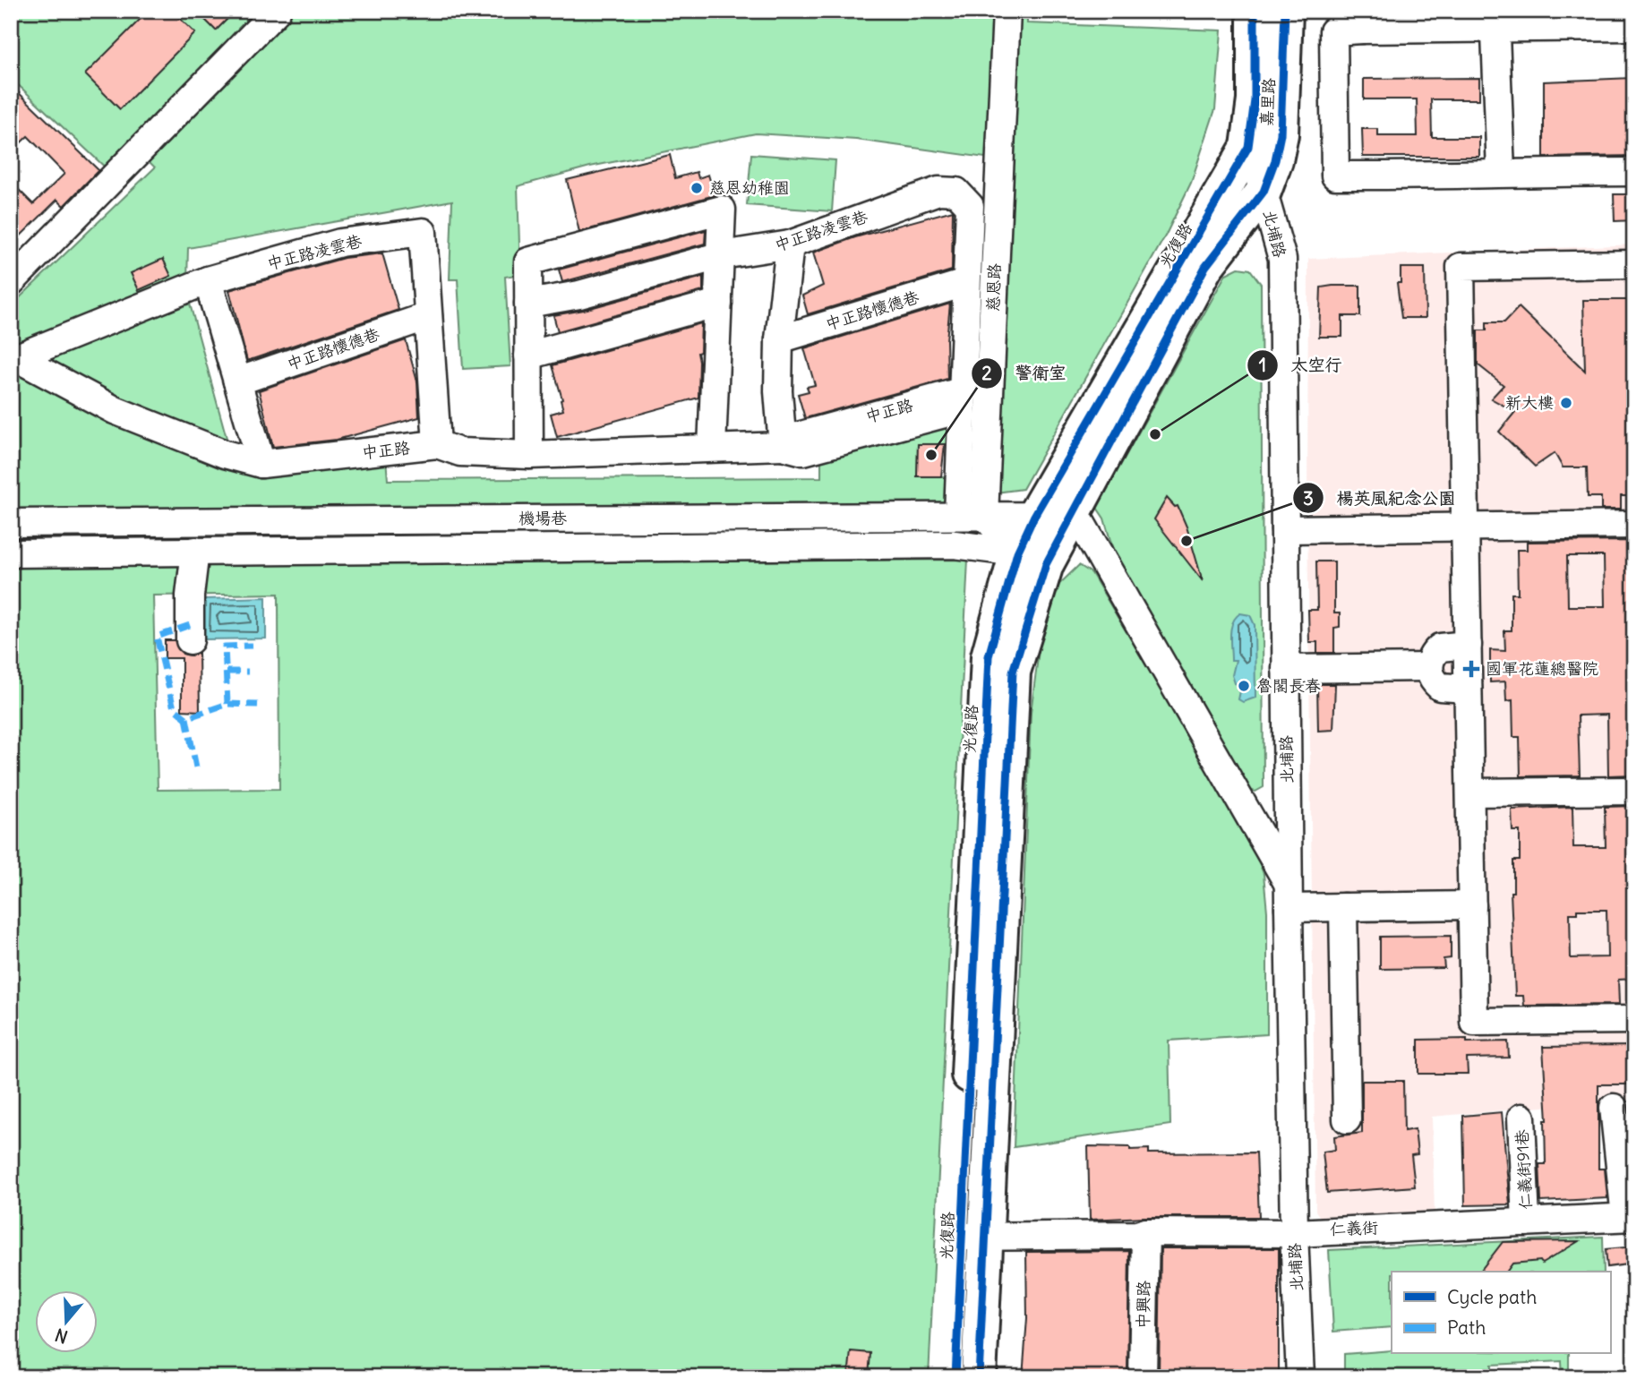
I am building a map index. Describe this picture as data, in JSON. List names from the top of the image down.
{
  "streets": {
    "main road": ["嘉里路", "光復路"],
    "street": [
      "中正路凌雲巷",
      "北埔路",
      "慈恩路",
      "中正路懷德巷",
      "中正路",
      "機場巷",
      "仁義街91巷",
      "仁義街",
      "中興路"
    ]
  },
  "crossings": [
    ["嘉里路", "北埔路"],
    ["嘉里路", "光復路"],
    ["中正路凌雲巷", "中正路懷德巷"],
    ["中正路凌雲巷", "中正路"],
    ["北埔路", "光復路"],
    ["北埔路", "仁義街"],
    ["光復路", "機場巷"],
    ["光復路", "仁義街"],
    ["慈恩路", "機場巷"],
    ["仁義街91巷", "仁義街"],
    ["仁義街", "中興路"]
  ],
  "places": {
    "other": [
      "慈恩幼稚園",
      "新大樓",
      "太空行",
      "警衛室",
      "楊英風紀念公園",
      "魯閣長春"
    ],
    "health": ["國軍花蓮總醫院"]
  },
  "legend": ["Cycle path", "Path"],
  "north": "bottom"
}
